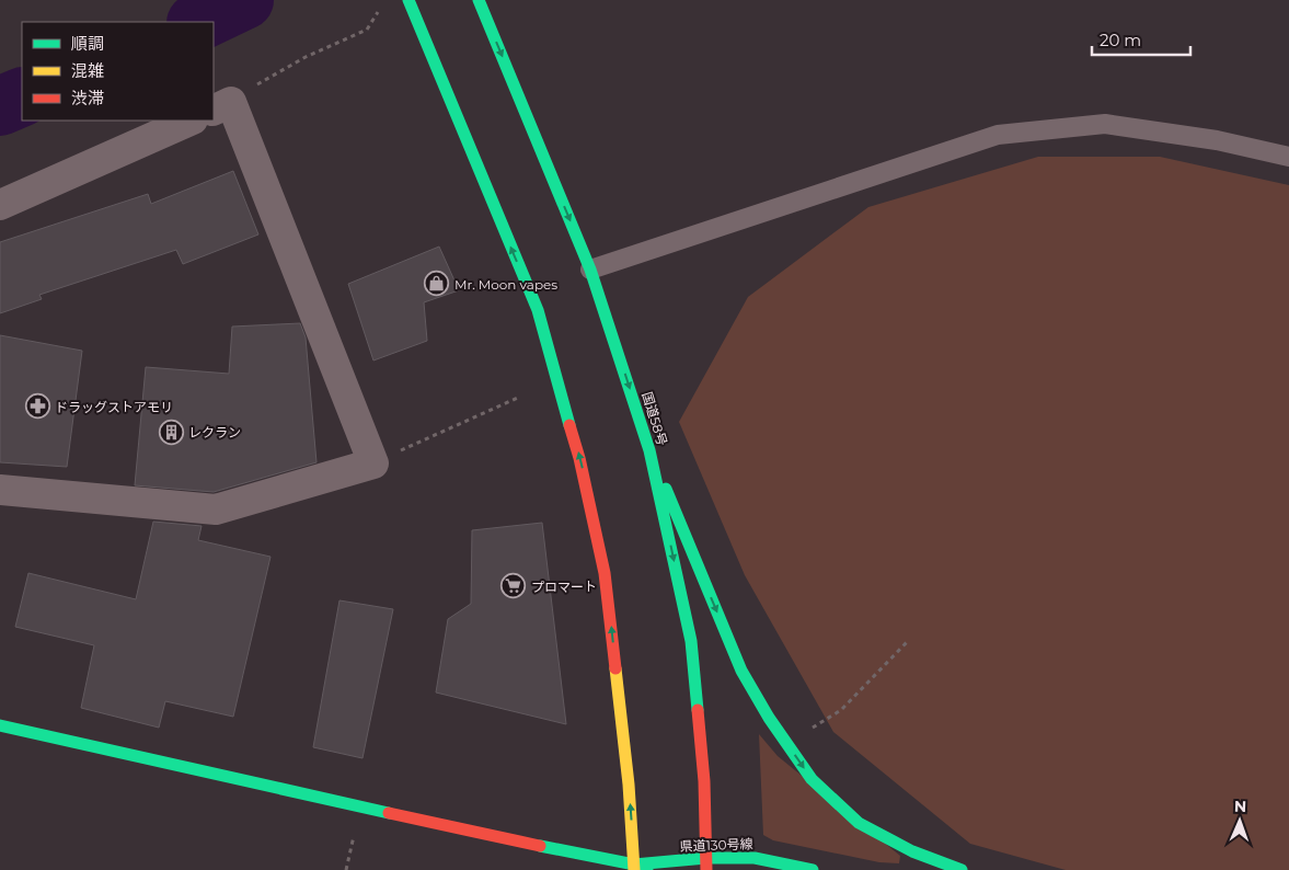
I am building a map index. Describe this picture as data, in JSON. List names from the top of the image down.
{
  "streets": {
    "main road": ["国道58号", "県道130号線"]
  },
  "crossings": [
    ["国道58号", "県道130号線"]
  ],
  "places": {
    "shop": ["Mr. Moon vapes"],
    "pharmacy": ["ドラッグストアモリ"],
    "building": ["レクラン"],
    "supermarket": ["プロマート"]
  },
  "legend": ["順調", "混雑", "渋滞"],
  "scale_bar": "20 m",
  "north": "top"
}
